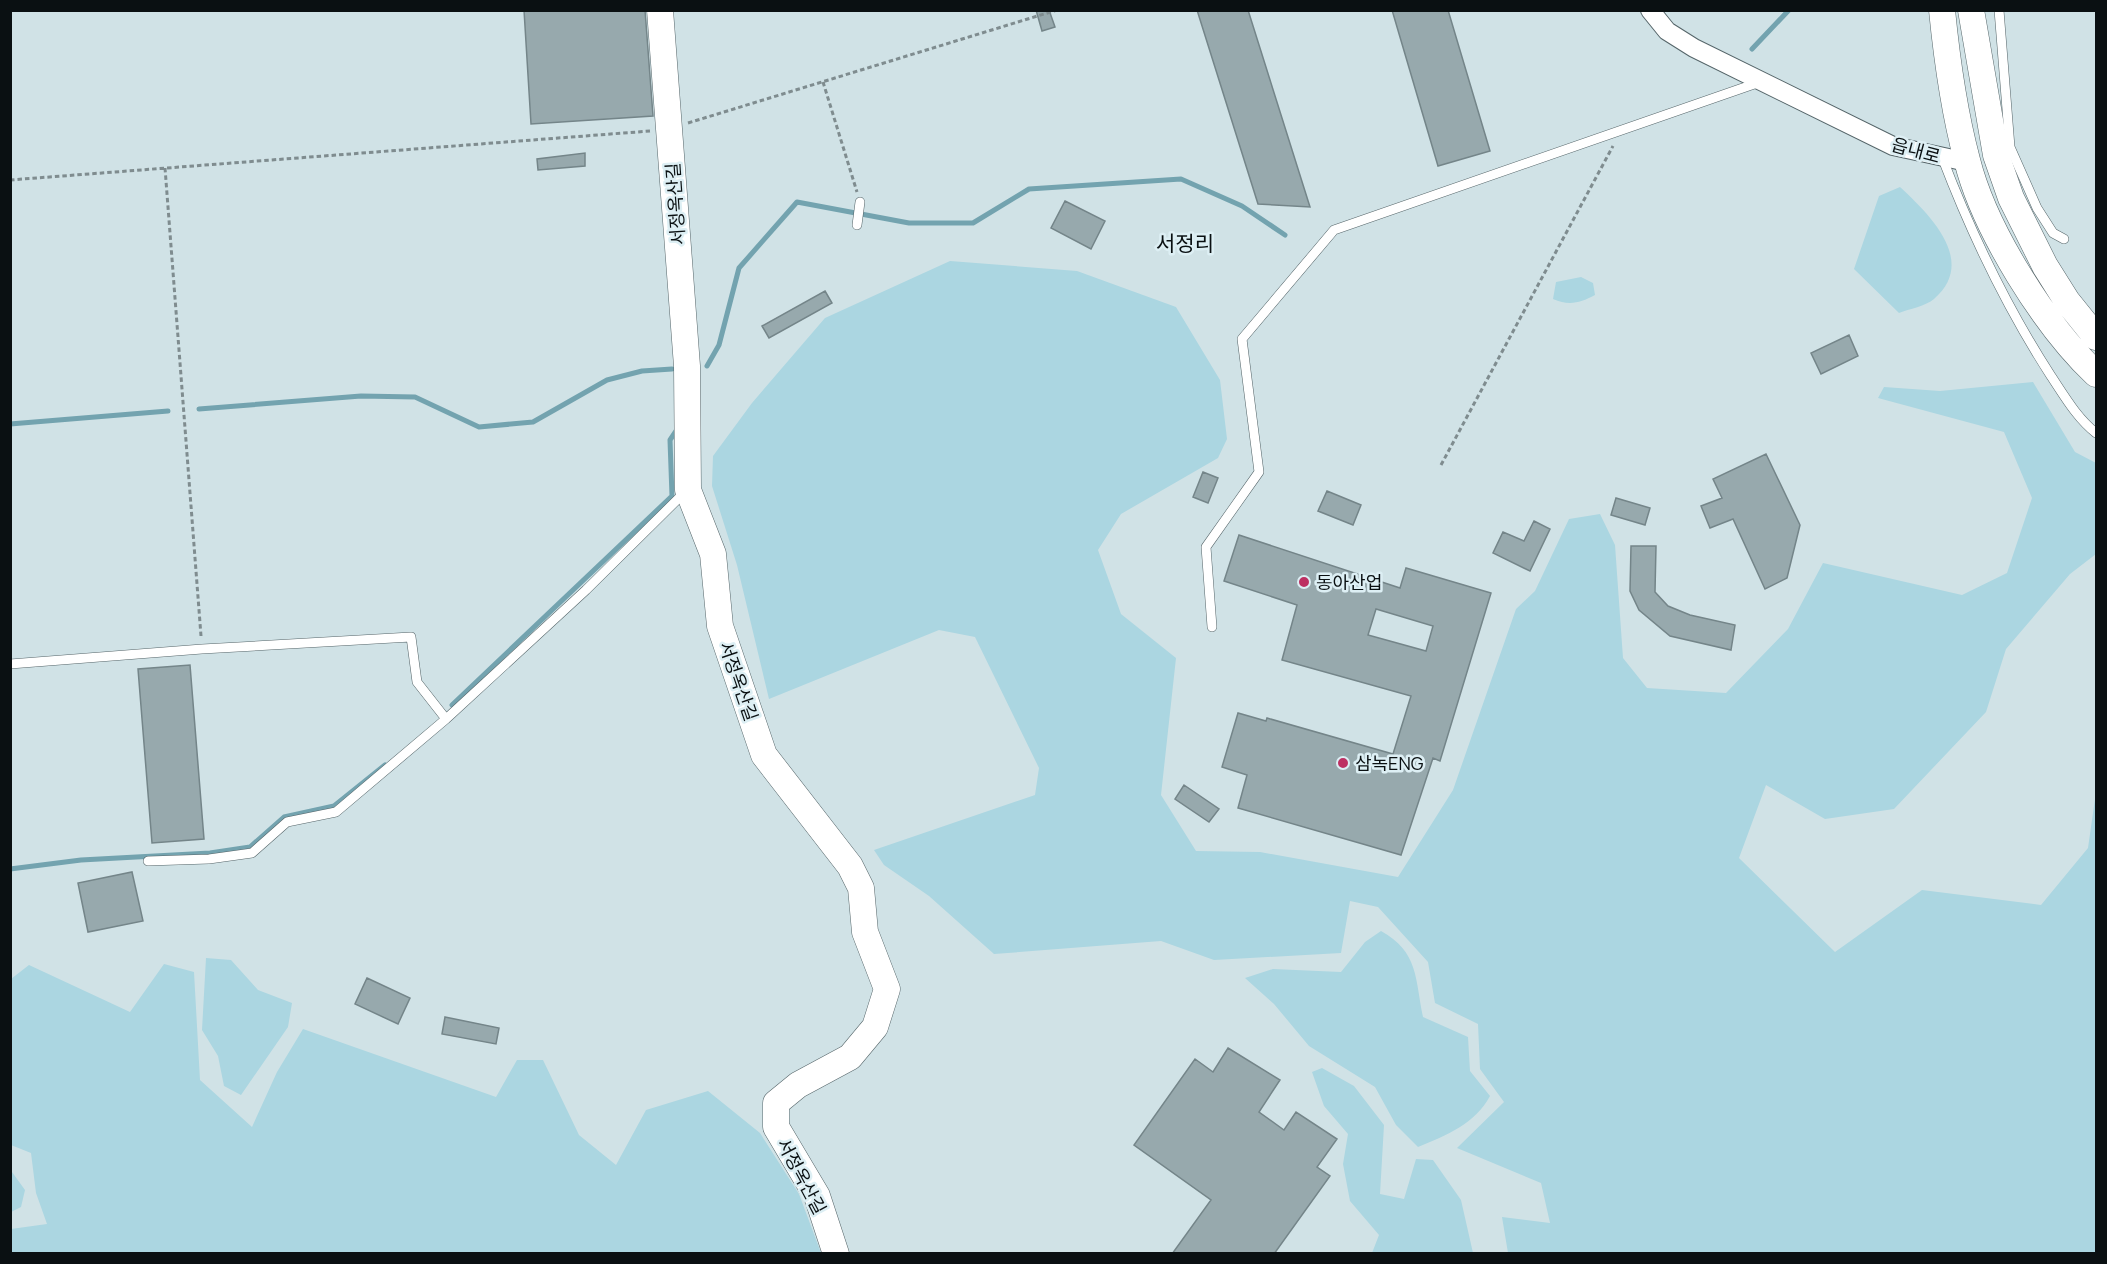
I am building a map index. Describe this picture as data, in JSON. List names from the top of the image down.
{
  "streets": {
    "street": ["읍내로", "서정옥산길"]
  },
  "districts": ["서정리"],
  "places": ["동아산업", "삼녹ENG"]
}
